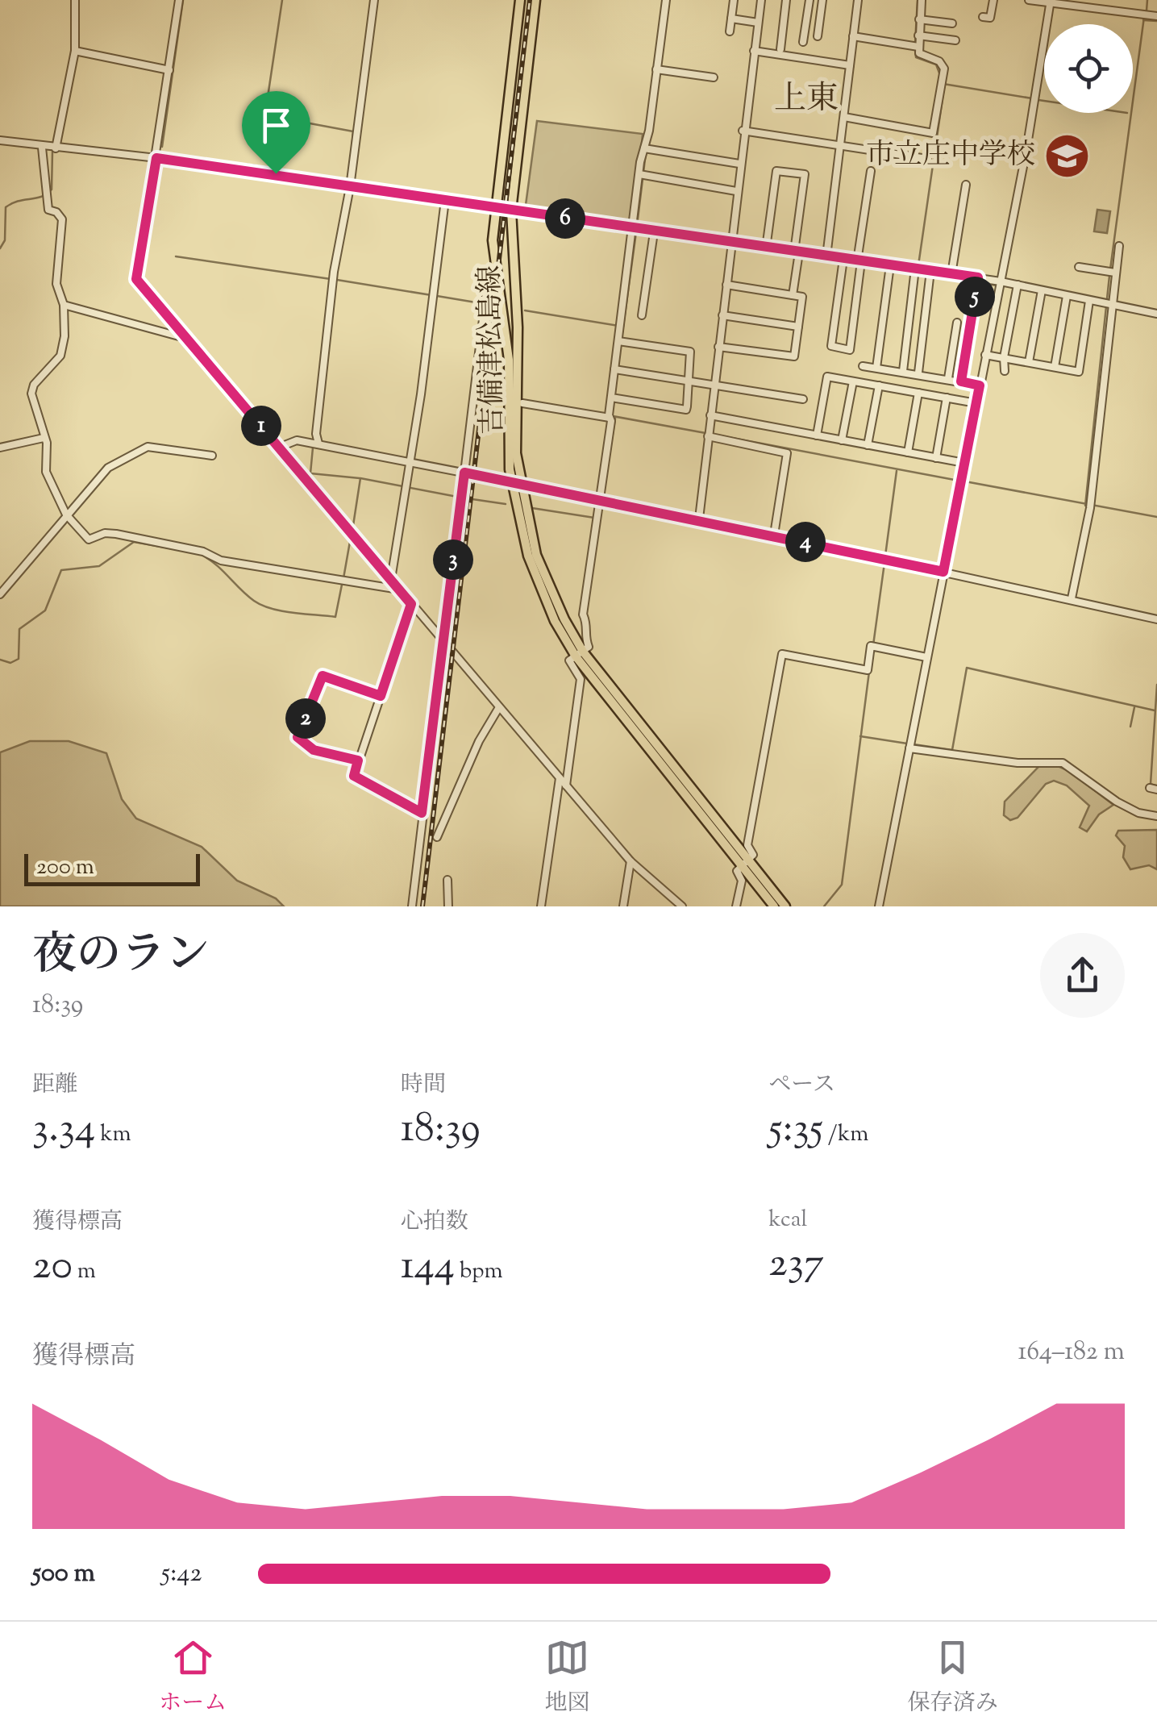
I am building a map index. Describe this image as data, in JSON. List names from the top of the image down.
{
  "streets": {
    "main road": ["吉備津松島線"]
  },
  "districts": ["上東"],
  "places": {
    "school or university": ["市立庄中学校"]
  },
  "scale_bar": "200 m",
  "page": {
    "pins": [
      "6",
      "5",
      "1",
      "4",
      "3",
      "2"
    ],
    "scale": "200 m",
    "heading": ["夜のラン", "18:39"],
    "stats": [
      ["距離", "3.34 km"],
      ["時間", "18:39"],
      ["ペース", "5:35 /km"],
      ["獲得標高", "20 m"],
      ["心拍数", "144 bpm"],
      ["kcal", "237"]
    ],
    "chart": ["獲得標高", "164–182 m"],
    "list": [
      {
        "name": "500 m",
        "note": "5:42"
      }
    ],
    "tabs": ["ホーム", "地図", "保存済み"]
  }
}
